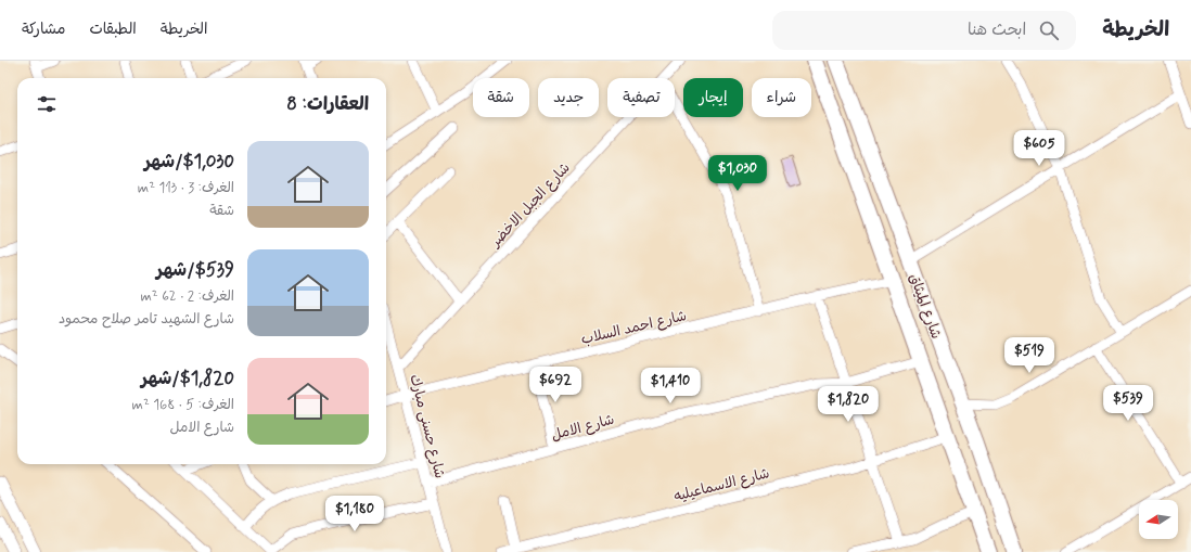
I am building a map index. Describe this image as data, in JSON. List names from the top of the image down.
{
  "streets": {
    "main road": ["شارع الميثاق"],
    "street": [
      "شارع الجبل الاخضر",
      "شارع احمد السلاب",
      "شارع حسنى مبارك",
      "شارع الامل",
      "شارع الاسماعيليه"
    ]
  },
  "crossings": [
    ["شارع الجبل الاخضر", "شارع حسنى مبارك"],
    ["شارع الميثاق", "شارع احمد السلاب"],
    ["شارع الميثاق", "شارع الامل"],
    ["شارع الميثاق", "شارع الاسماعيليه"],
    ["شارع احمد السلاب", "شارع حسنى مبارك"],
    ["شارع حسنى مبارك", "شارع الامل"]
  ],
  "north": "left",
  "page": {
    "header": "الخريطة",
    "search": "ابحث هنا",
    "nav": ["الخريطة", "الطبقات", "مشاركة"],
    "chip": [
      "شراء",
      "إيجار",
      "تصفية",
      "جديد",
      "شقة"
    ],
    "heading": "العقارات: 8",
    "price": [
      "$605",
      "$1,030",
      "$519",
      "$692",
      "$1,410",
      "$539",
      "$1,820",
      "$1,180"
    ],
    "list": [
      {
        "name": "$1,030/شهر",
        "note": "الغرف: 3 · 113 m² · شقة"
      },
      {
        "name": "$539/شهر",
        "note": "الغرف: 2 · 62 m² · شارع الشهيد تامر صلاح محمود"
      },
      {
        "name": "$1,820/شهر",
        "note": "الغرف: 5 · 168 m² · شارع الامل"
      }
    ]
  }
}
